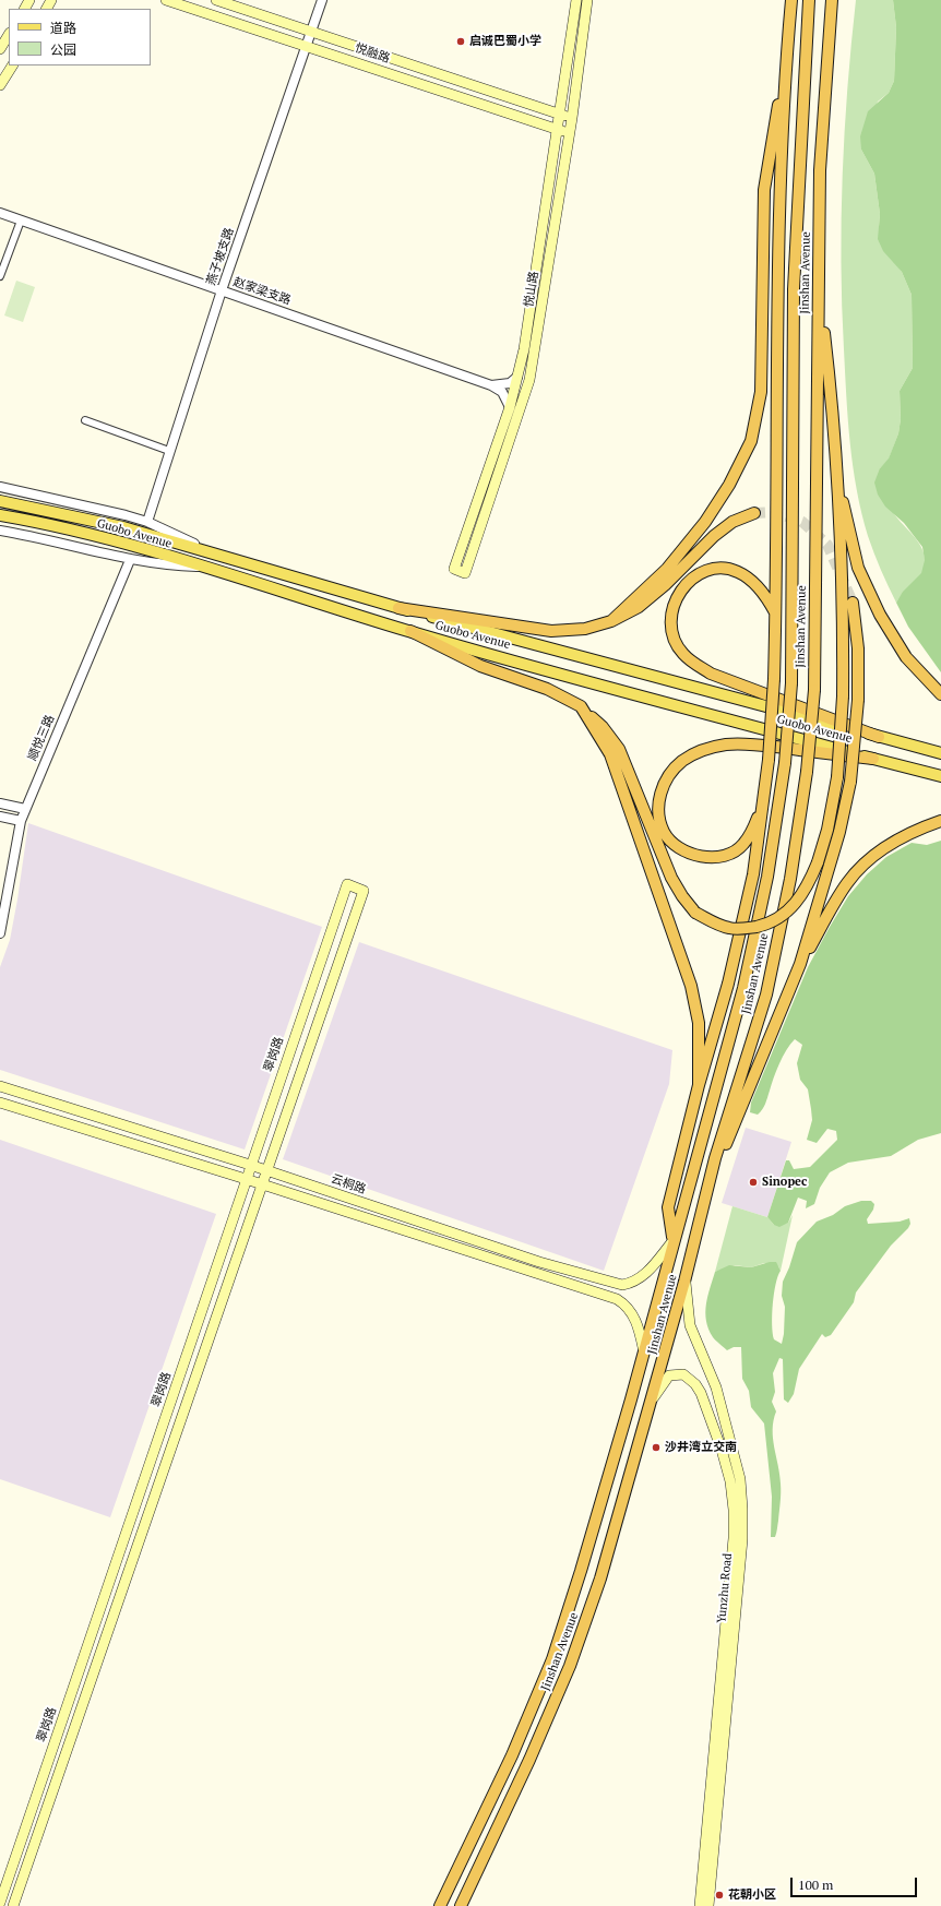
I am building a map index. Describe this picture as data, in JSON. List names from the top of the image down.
{
  "streets": {
    "highway": ["Jinshan Avenue"],
    "main road": [
      "悦融路",
      "悦山路",
      "Guobo Avenue",
      "翠岗路",
      "云桐路",
      "Yunzhu Road"
    ],
    "street": ["燕子坡支路", "赵家梁支路", "顺悦三路"]
  },
  "crossings": [
    ["悦融路", "燕子坡支路"],
    ["悦融路", "悦山路"],
    ["燕子坡支路", "赵家梁支路"],
    ["Jinshan Avenue", "云桐路"],
    ["Jinshan Avenue", "Yunzhu Road"],
    ["翠岗路", "云桐路"]
  ],
  "places": [
    "启诚巴蜀小学",
    "Sinopec",
    "沙井湾立交南",
    "花朝小区"
  ],
  "legend": ["道路", "公园"],
  "scale_bar": "100 m"
}
